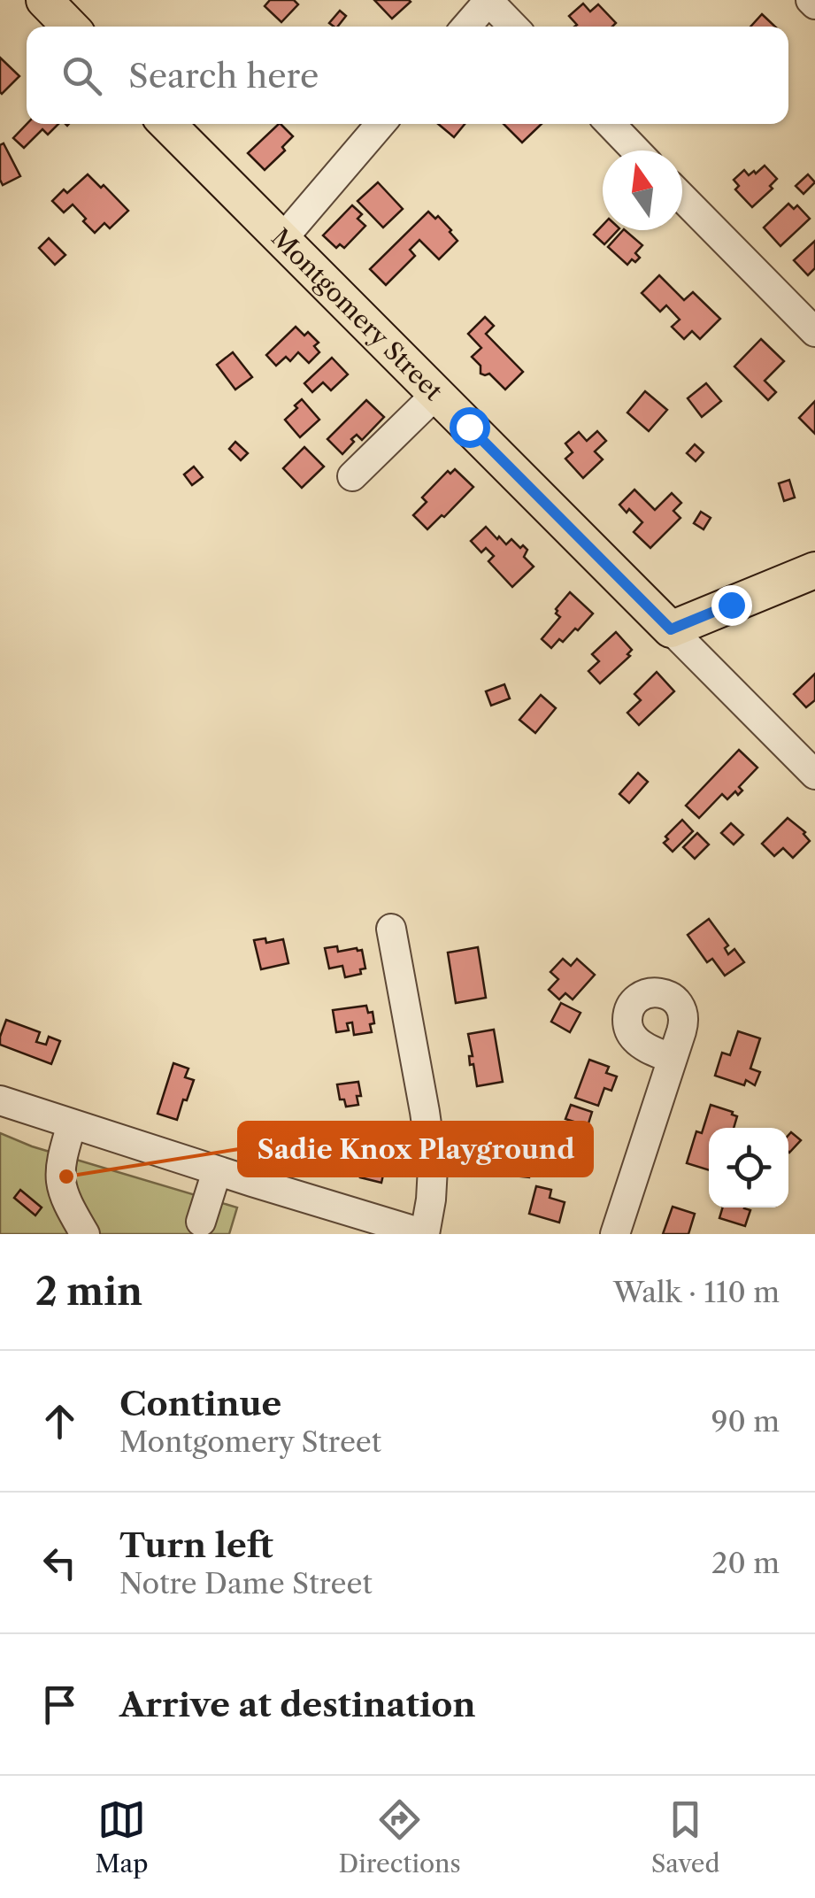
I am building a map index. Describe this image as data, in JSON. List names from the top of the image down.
{
  "streets": {
    "main road": ["Montgomery Street"]
  },
  "places": ["Sadie Knox Playground"],
  "north": "top",
  "page": {
    "search": "Search here",
    "heading": ["2 min", "Walk · 110 m"],
    "list": [
      ["Continue", "Montgomery Street", "90 m"],
      ["Turn left", "Notre Dame Street", "20 m"],
      "Arrive at destination"
    ],
    "nav": ["Map", "Directions", "Saved"]
  }
}
